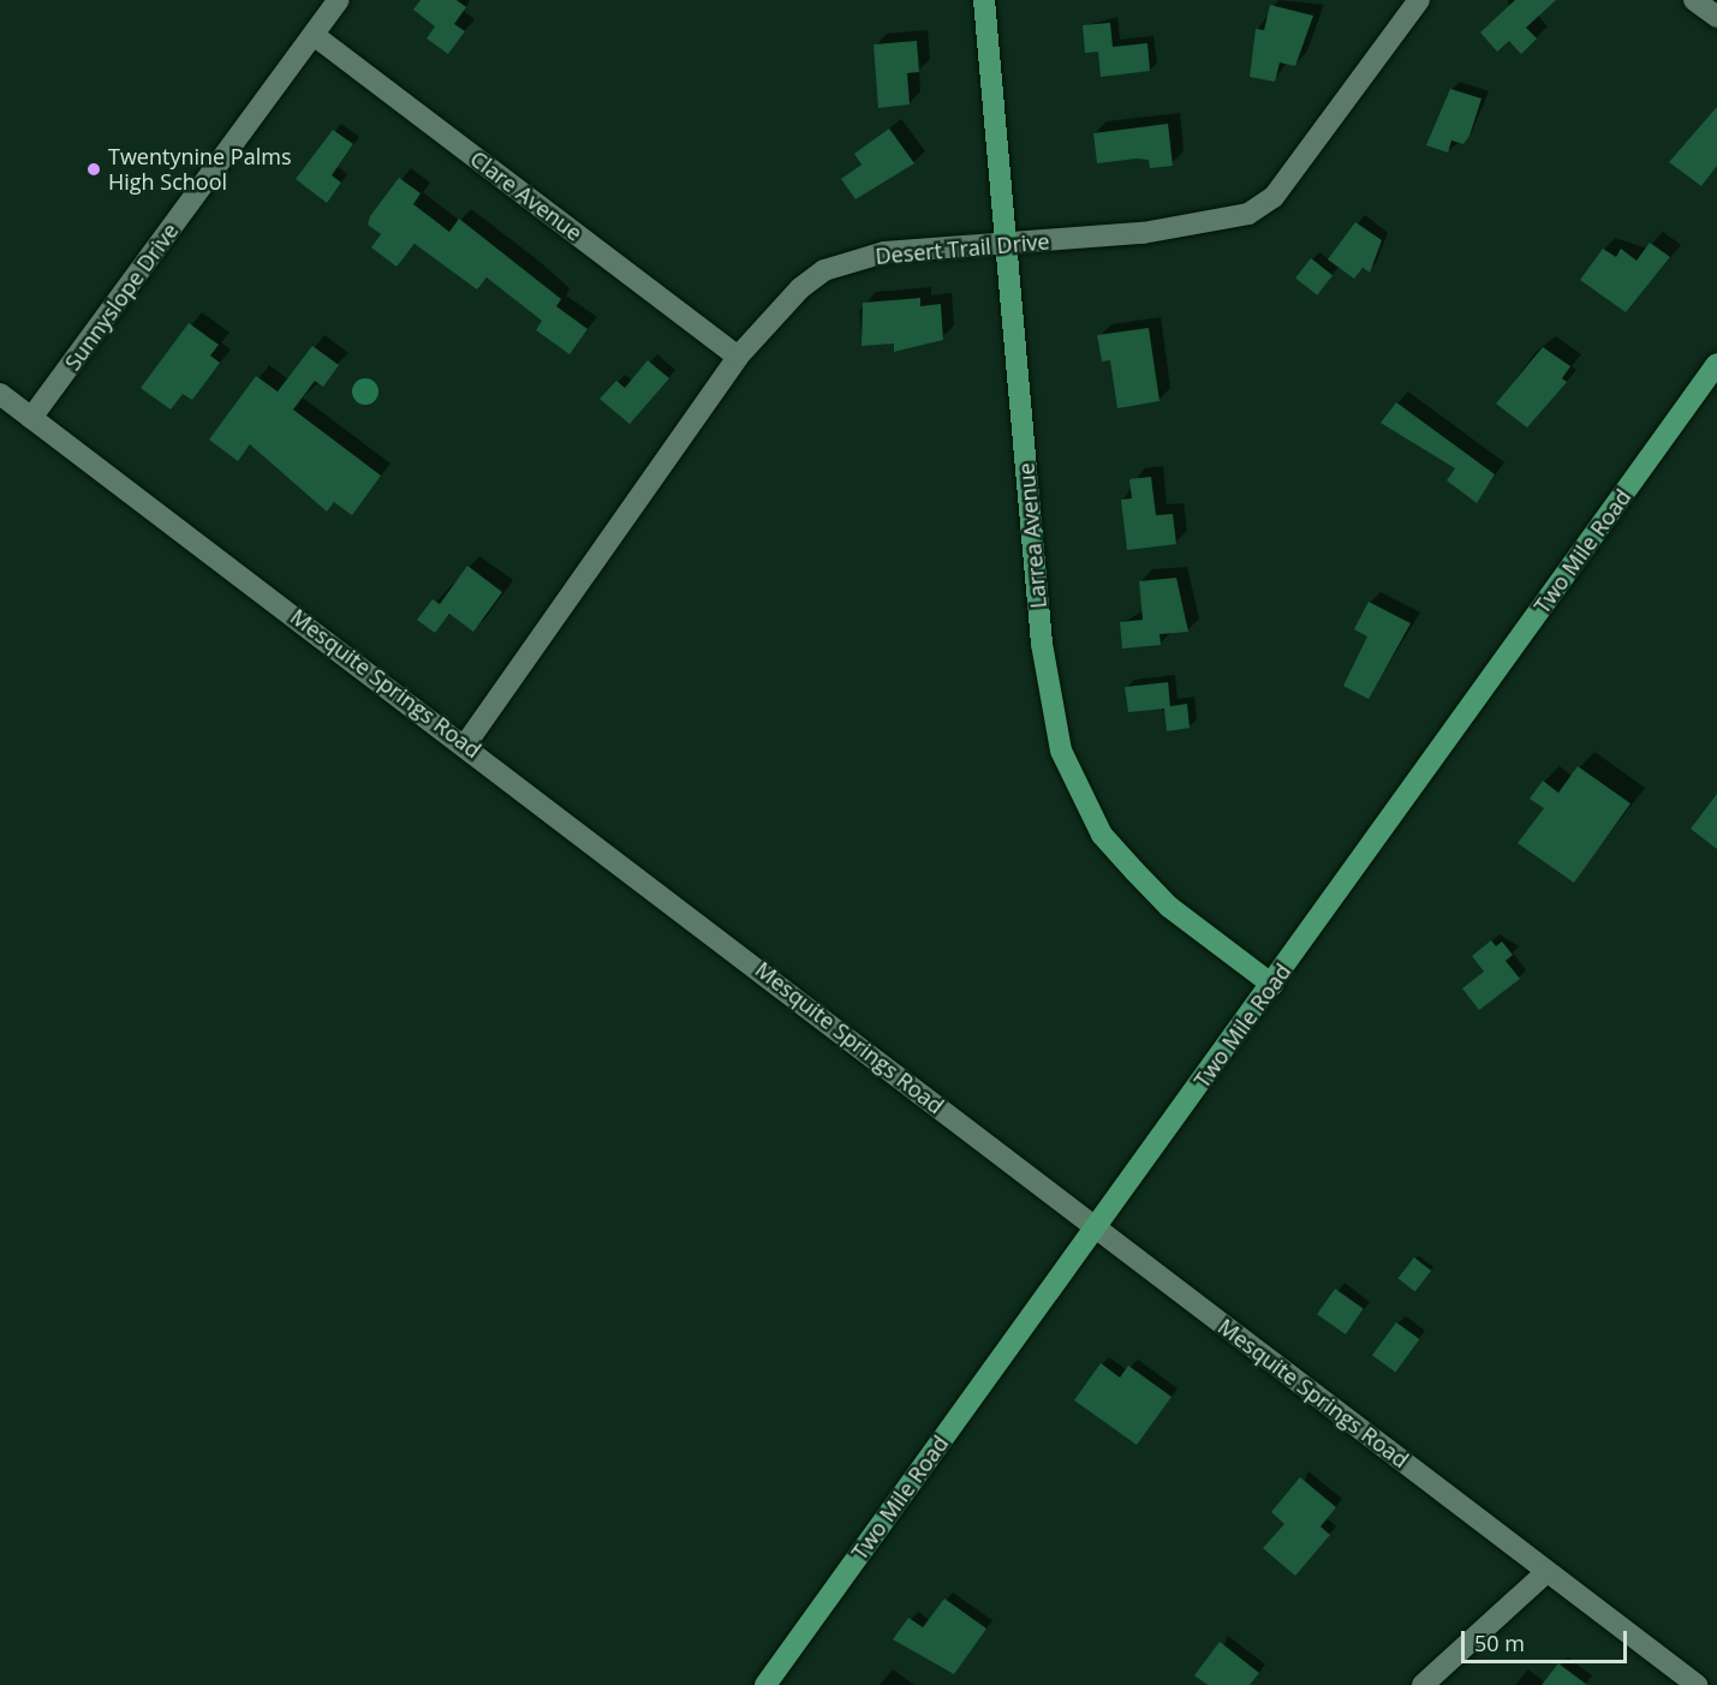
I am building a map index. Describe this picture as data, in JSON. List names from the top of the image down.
{
  "streets": {
    "main road": ["Larrea Avenue", "Two Mile Road"],
    "street": [
      "Clare Avenue",
      "Desert Trail Drive",
      "Sunnyslope Drive",
      "Mesquite Springs Road"
    ]
  },
  "crossings": [
    ["Clare Avenue", "Desert Trail Drive"],
    ["Clare Avenue", "Sunnyslope Drive"],
    ["Desert Trail Drive", "Larrea Avenue"],
    ["Desert Trail Drive", "Mesquite Springs Road"],
    ["Sunnyslope Drive", "Mesquite Springs Road"],
    ["Larrea Avenue", "Two Mile Road"],
    ["Two Mile Road", "Mesquite Springs Road"]
  ],
  "places": ["Twentynine Palms High School"],
  "scale_bar": "50 m"
}
